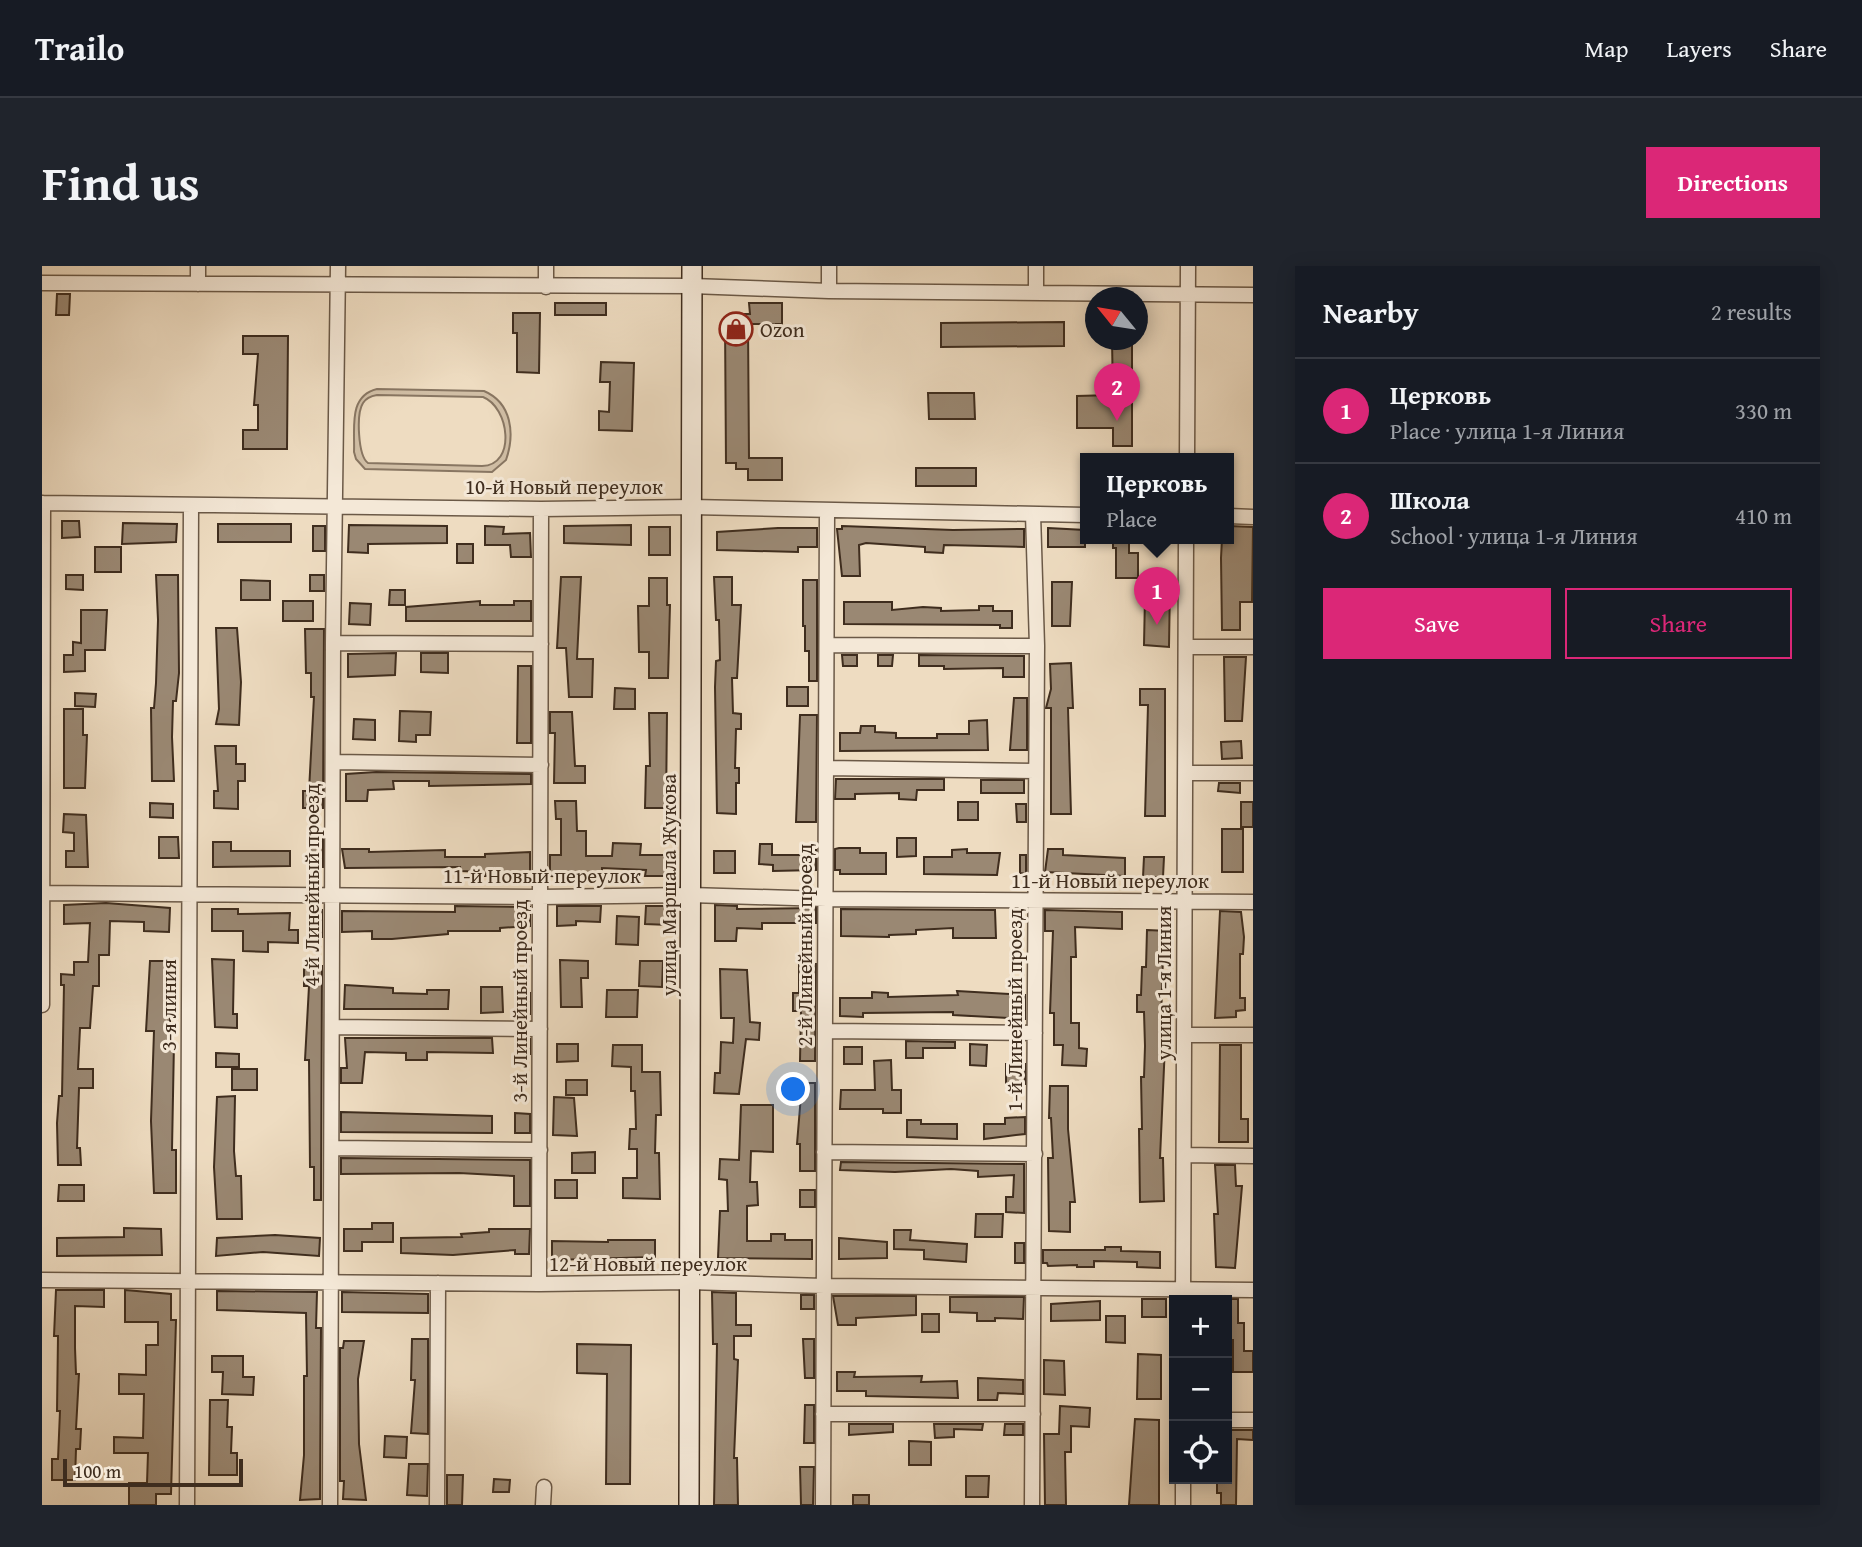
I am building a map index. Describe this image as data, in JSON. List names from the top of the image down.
{
  "streets": {
    "main road": ["улица Маршала Жукова"],
    "street": [
      "10-й Новый переулок",
      "11-й Новый переулок",
      "4-й Линейный проезд",
      "2-й Линейный проезд",
      "улица 1-я Линия",
      "3-й Линейный проезд",
      "3-я линия",
      "1-й Линейный проезд",
      "12-й Новый переулок"
    ]
  },
  "crossings": [
    ["10-й Новый переулок", "4-й Линейный проезд"],
    ["10-й Новый переулок", "улица Маршала Жукова"],
    ["10-й Новый переулок", "2-й Линейный проезд"],
    ["10-й Новый переулок", "3-й Линейный проезд"],
    ["10-й Новый переулок", "3-я линия"],
    ["10-й Новый переулок", "1-й Линейный проезд"],
    ["11-й Новый переулок", "4-й Линейный проезд"],
    ["11-й Новый переулок", "улица Маршала Жукова"],
    ["11-й Новый переулок", "2-й Линейный проезд"],
    ["11-й Новый переулок", "улица 1-я Линия"],
    ["11-й Новый переулок", "3-й Линейный проезд"],
    ["11-й Новый переулок", "3-я линия"],
    ["11-й Новый переулок", "1-й Линейный проезд"],
    ["4-й Линейный проезд", "12-й Новый переулок"],
    ["улица Маршала Жукова", "12-й Новый переулок"],
    ["2-й Линейный проезд", "12-й Новый переулок"],
    ["улица 1-я Линия", "12-й Новый переулок"],
    ["3-й Линейный проезд", "12-й Новый переулок"],
    ["3-я линия", "12-й Новый переулок"],
    ["1-й Линейный проезд", "12-й Новый переулок"]
  ],
  "places": {
    "shop": ["Ozon"]
  },
  "scale_bar": "100 m",
  "north": "top left",
  "page": {
    "header": "Trailo",
    "nav": ["Map", "Layers", "Share"],
    "title": "Find us",
    "buttons": [
      "Directions",
      ["Save", "Share"]
    ],
    "heading": ["Nearby", "2 results"],
    "list": [
      {
        "mark": "1",
        "name": "Церковь",
        "note": "Place · улица 1-я Линия",
        "value": "330 m"
      },
      {
        "mark": "2",
        "name": "Школа",
        "note": "School · улица 1-я Линия",
        "value": "410 m"
      }
    ],
    "pins": ["2", "1"],
    "popup": ["Церковь", "Place"],
    "map_buttons": ["+", "−"],
    "scale": "100 m"
  }
}
